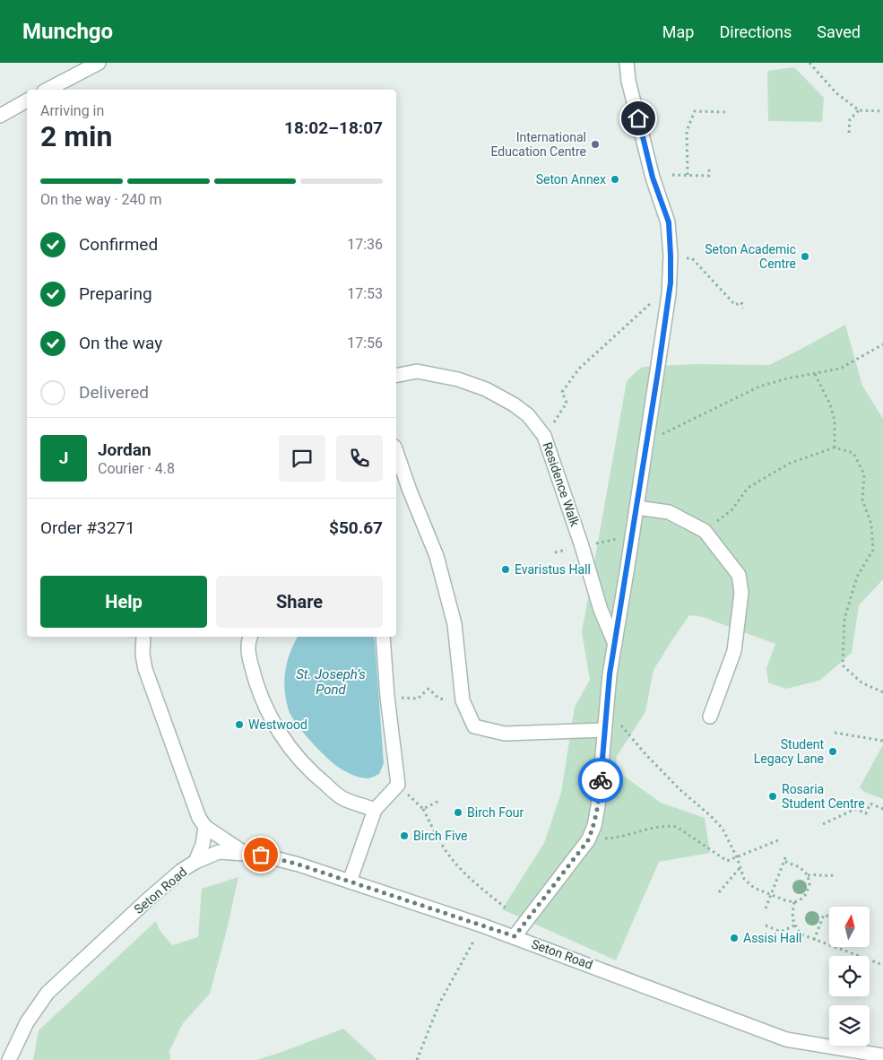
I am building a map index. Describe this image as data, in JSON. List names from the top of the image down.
{
  "streets": {
    "street": ["Residence Walk", "Seton Road"]
  },
  "water": ["St. Joseph’s Pond"],
  "places": [
    "International Education Centre",
    "Seton Annex",
    "Seton Academic Centre",
    "Evaristus Hall",
    "Westwood",
    "Student Legacy Lane",
    "Rosaria Student Centre",
    "Birch Four",
    "Birch Five",
    "Assisi Hall"
  ],
  "north": "top",
  "page": {
    "header": "Munchgo",
    "nav": ["Map", "Directions", "Saved"],
    "heading": ["2 min", "Arriving in", "18:02–18:07"],
    "panel": [
      "Jordan",
      "Courier · 4.8",
      "Order #3271",
      "$50.67"
    ],
    "bar": "On the way · 240 m",
    "list": [
      ["Confirmed", "17:36"],
      ["Preparing", "17:53"],
      ["On the way", "17:56"],
      "Delivered"
    ],
    "round": "J",
    "buttons": ["Help", "Share"]
  }
}
